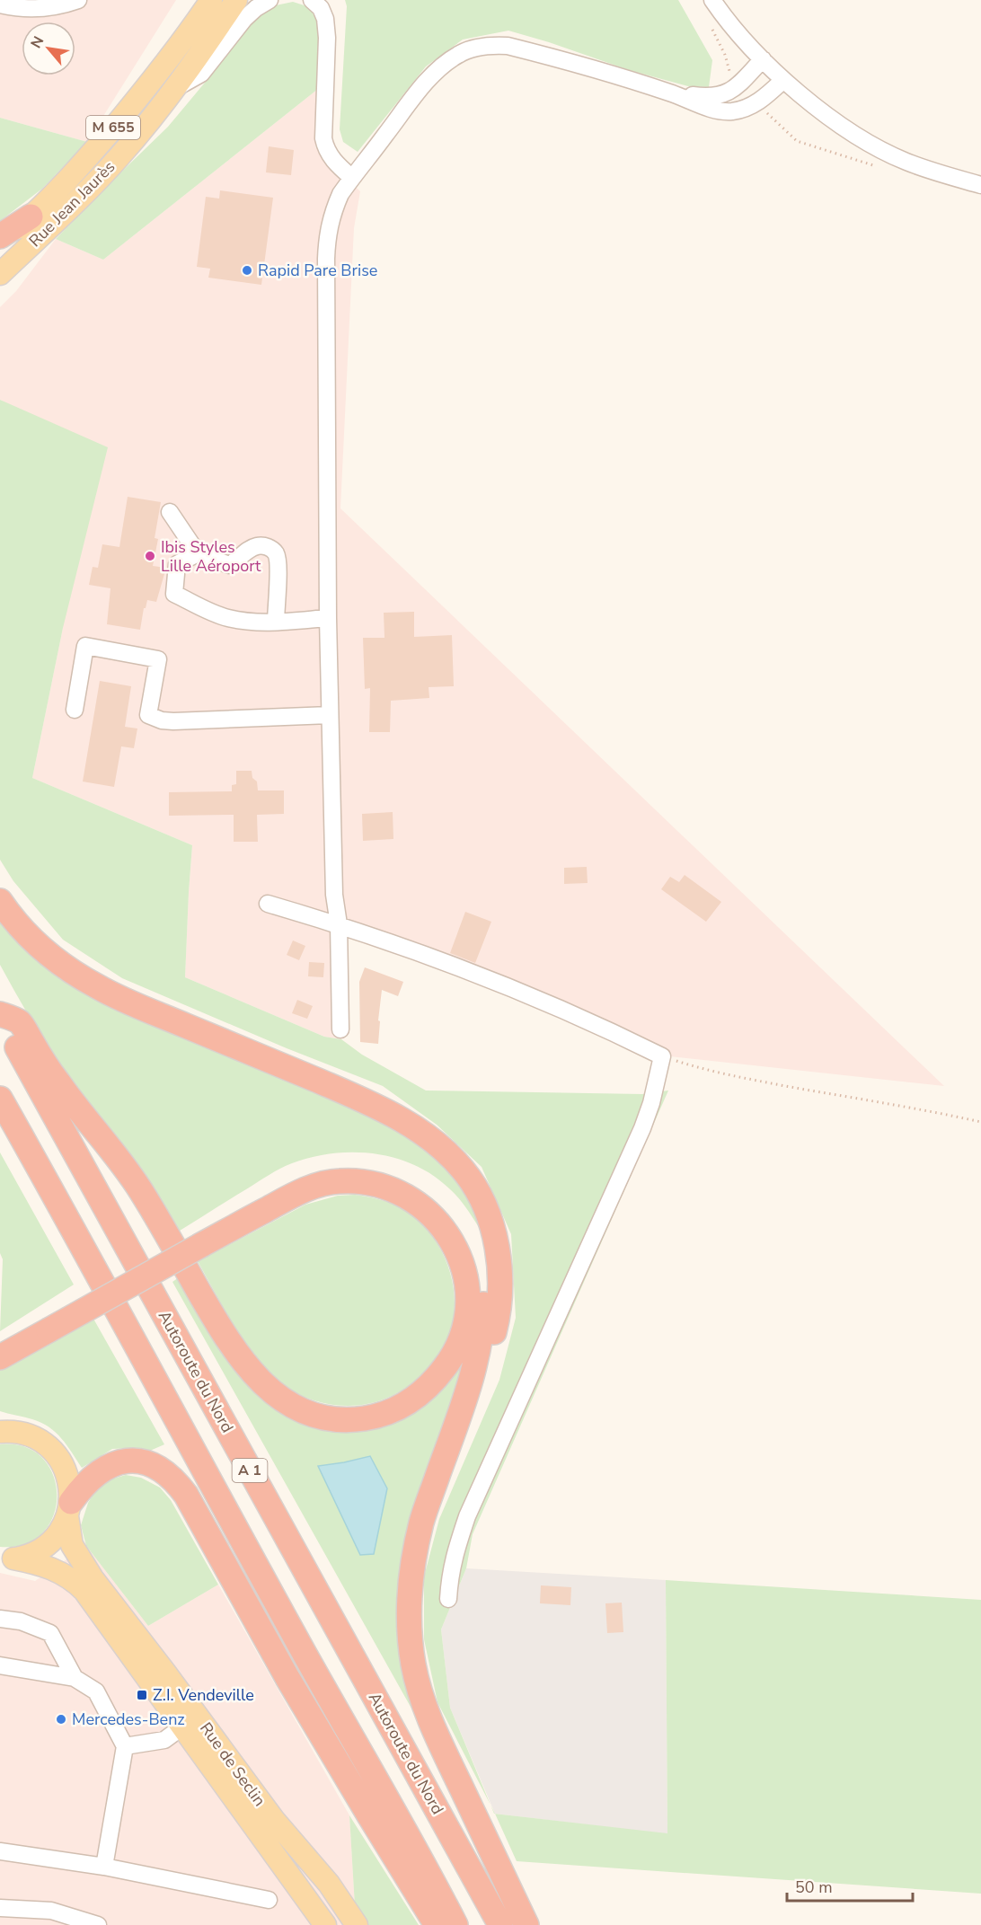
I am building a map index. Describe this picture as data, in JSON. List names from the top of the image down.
{
  "streets": {
    "highway": ["Autoroute du Nord", "A 1"],
    "main road": ["M 655", "Rue Jean Jaurès", "Rue de Seclin"]
  },
  "places": {
    "other": ["Rapid Pare Brise", "Ibis Styles Lille Aéroport", "Mercedes-Benz"],
    "transit": ["Z.I. Vendeville"]
  },
  "scale_bar": "50 m",
  "north": "top left"
}
